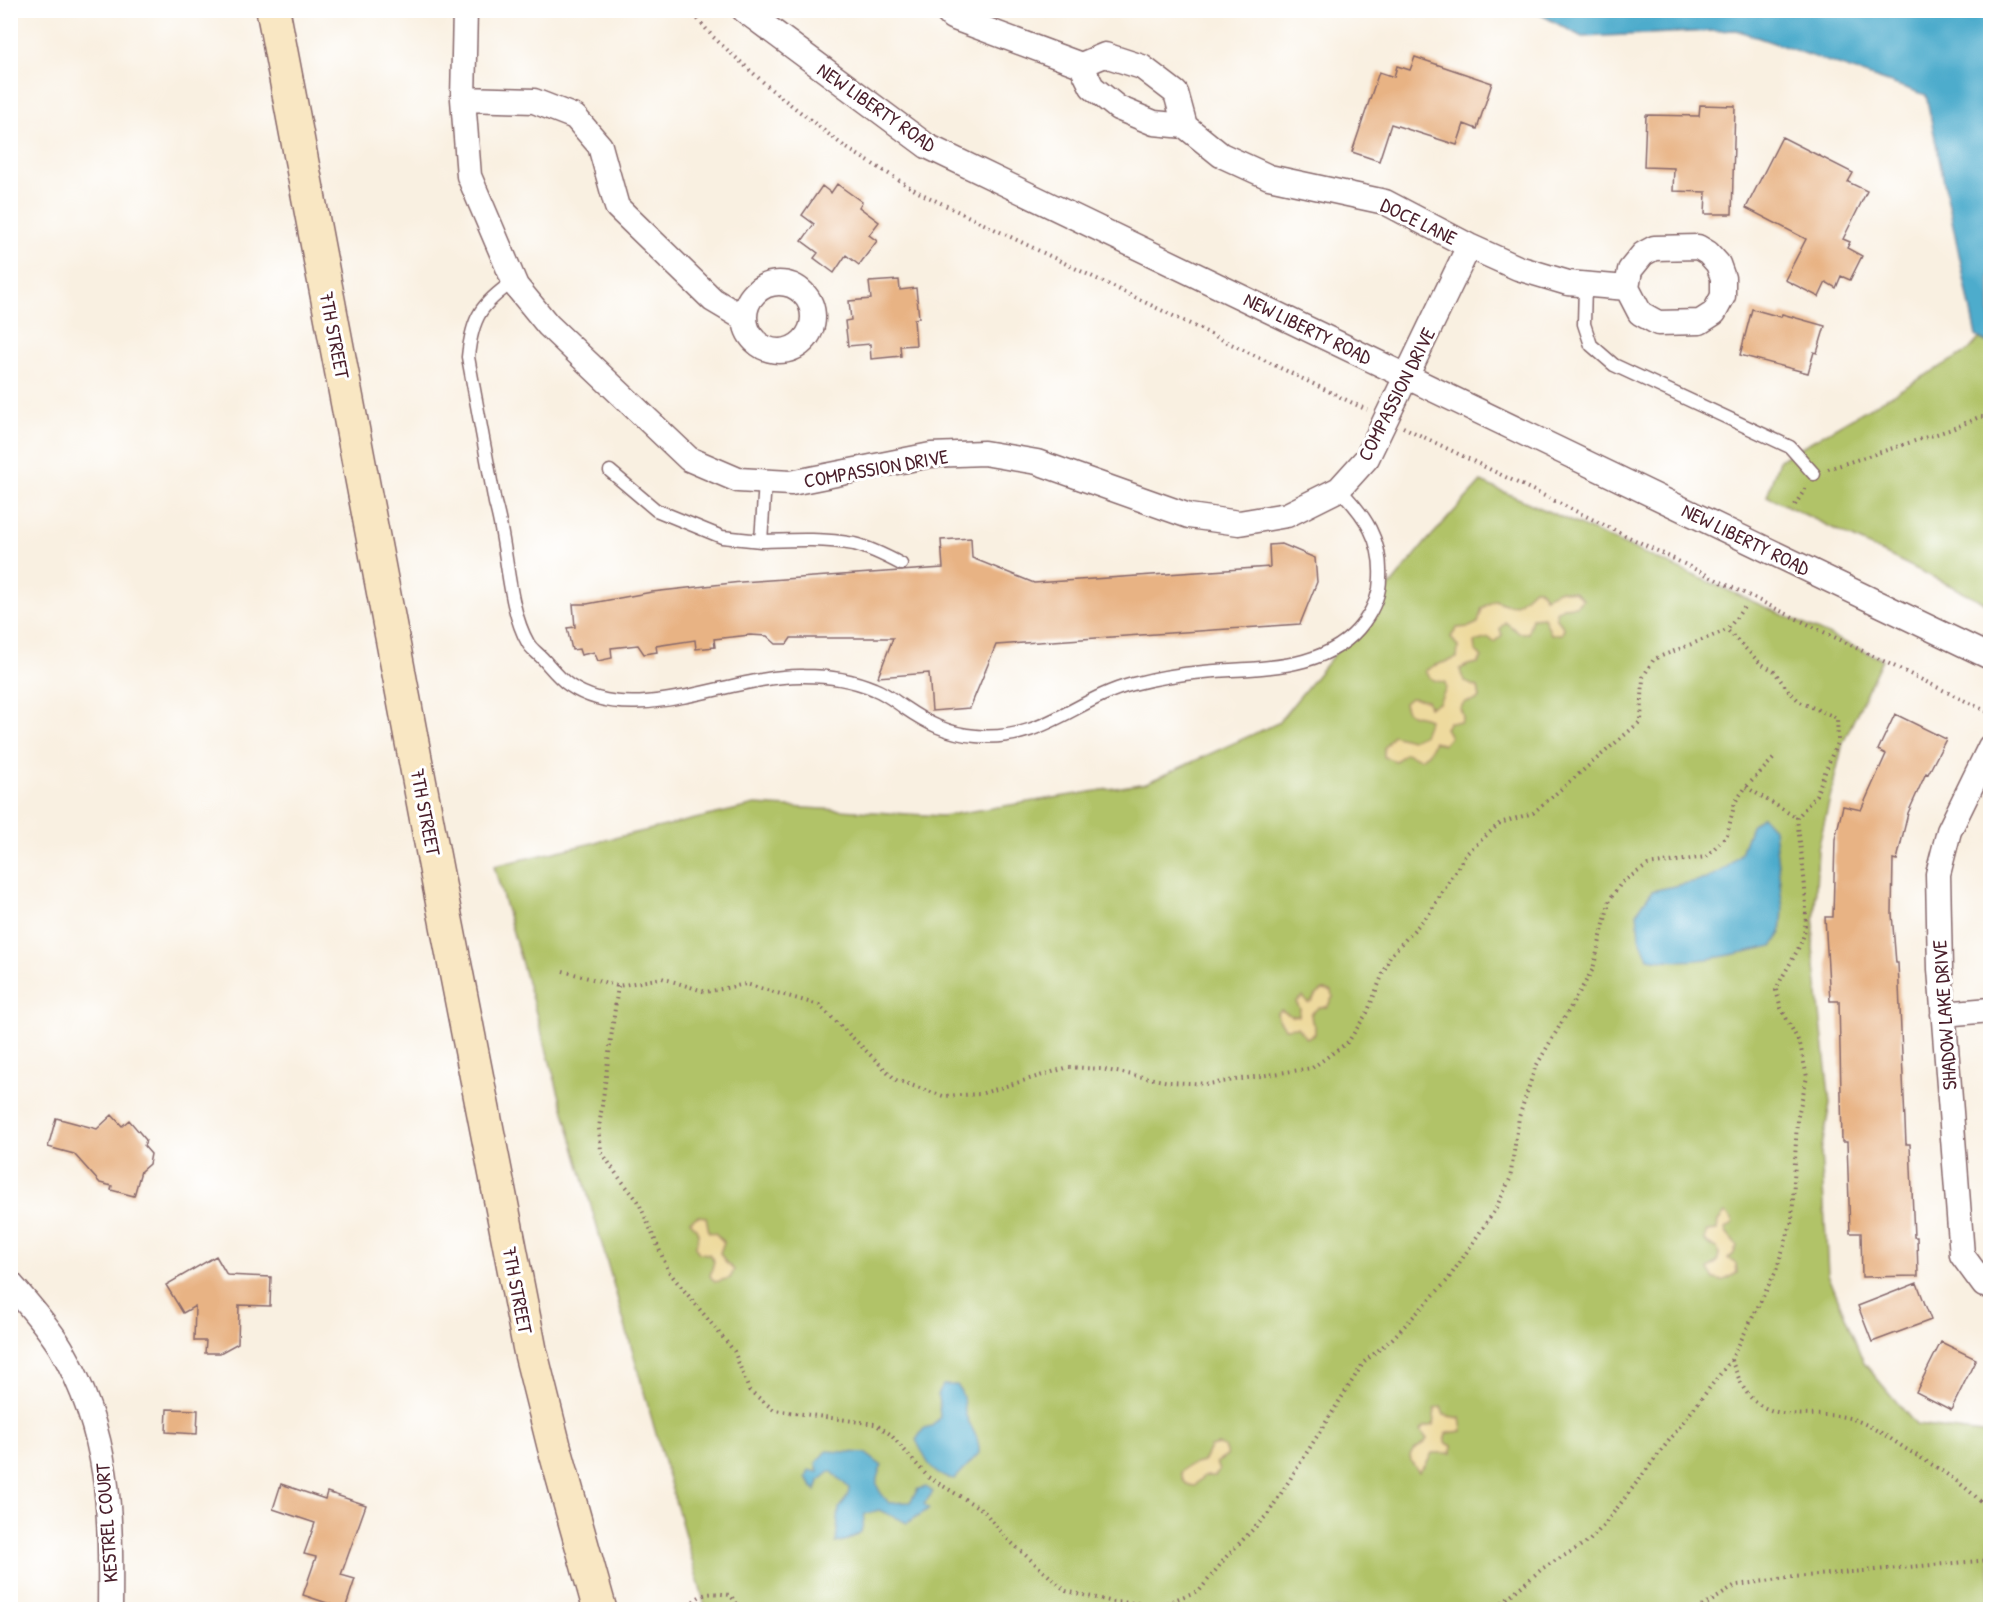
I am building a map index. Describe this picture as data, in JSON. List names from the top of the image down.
{
  "streets": {
    "street": [
      "NEW LIBERTY ROAD",
      "DOCE LANE",
      "7TH STREET",
      "COMPASSION DRIVE",
      "SHADOW LAKE DRIVE",
      "KESTREL COURT"
    ]
  },
  "crossings": [
    ["NEW LIBERTY ROAD", "COMPASSION DRIVE"],
    ["DOCE LANE", "COMPASSION DRIVE"]
  ]
}
